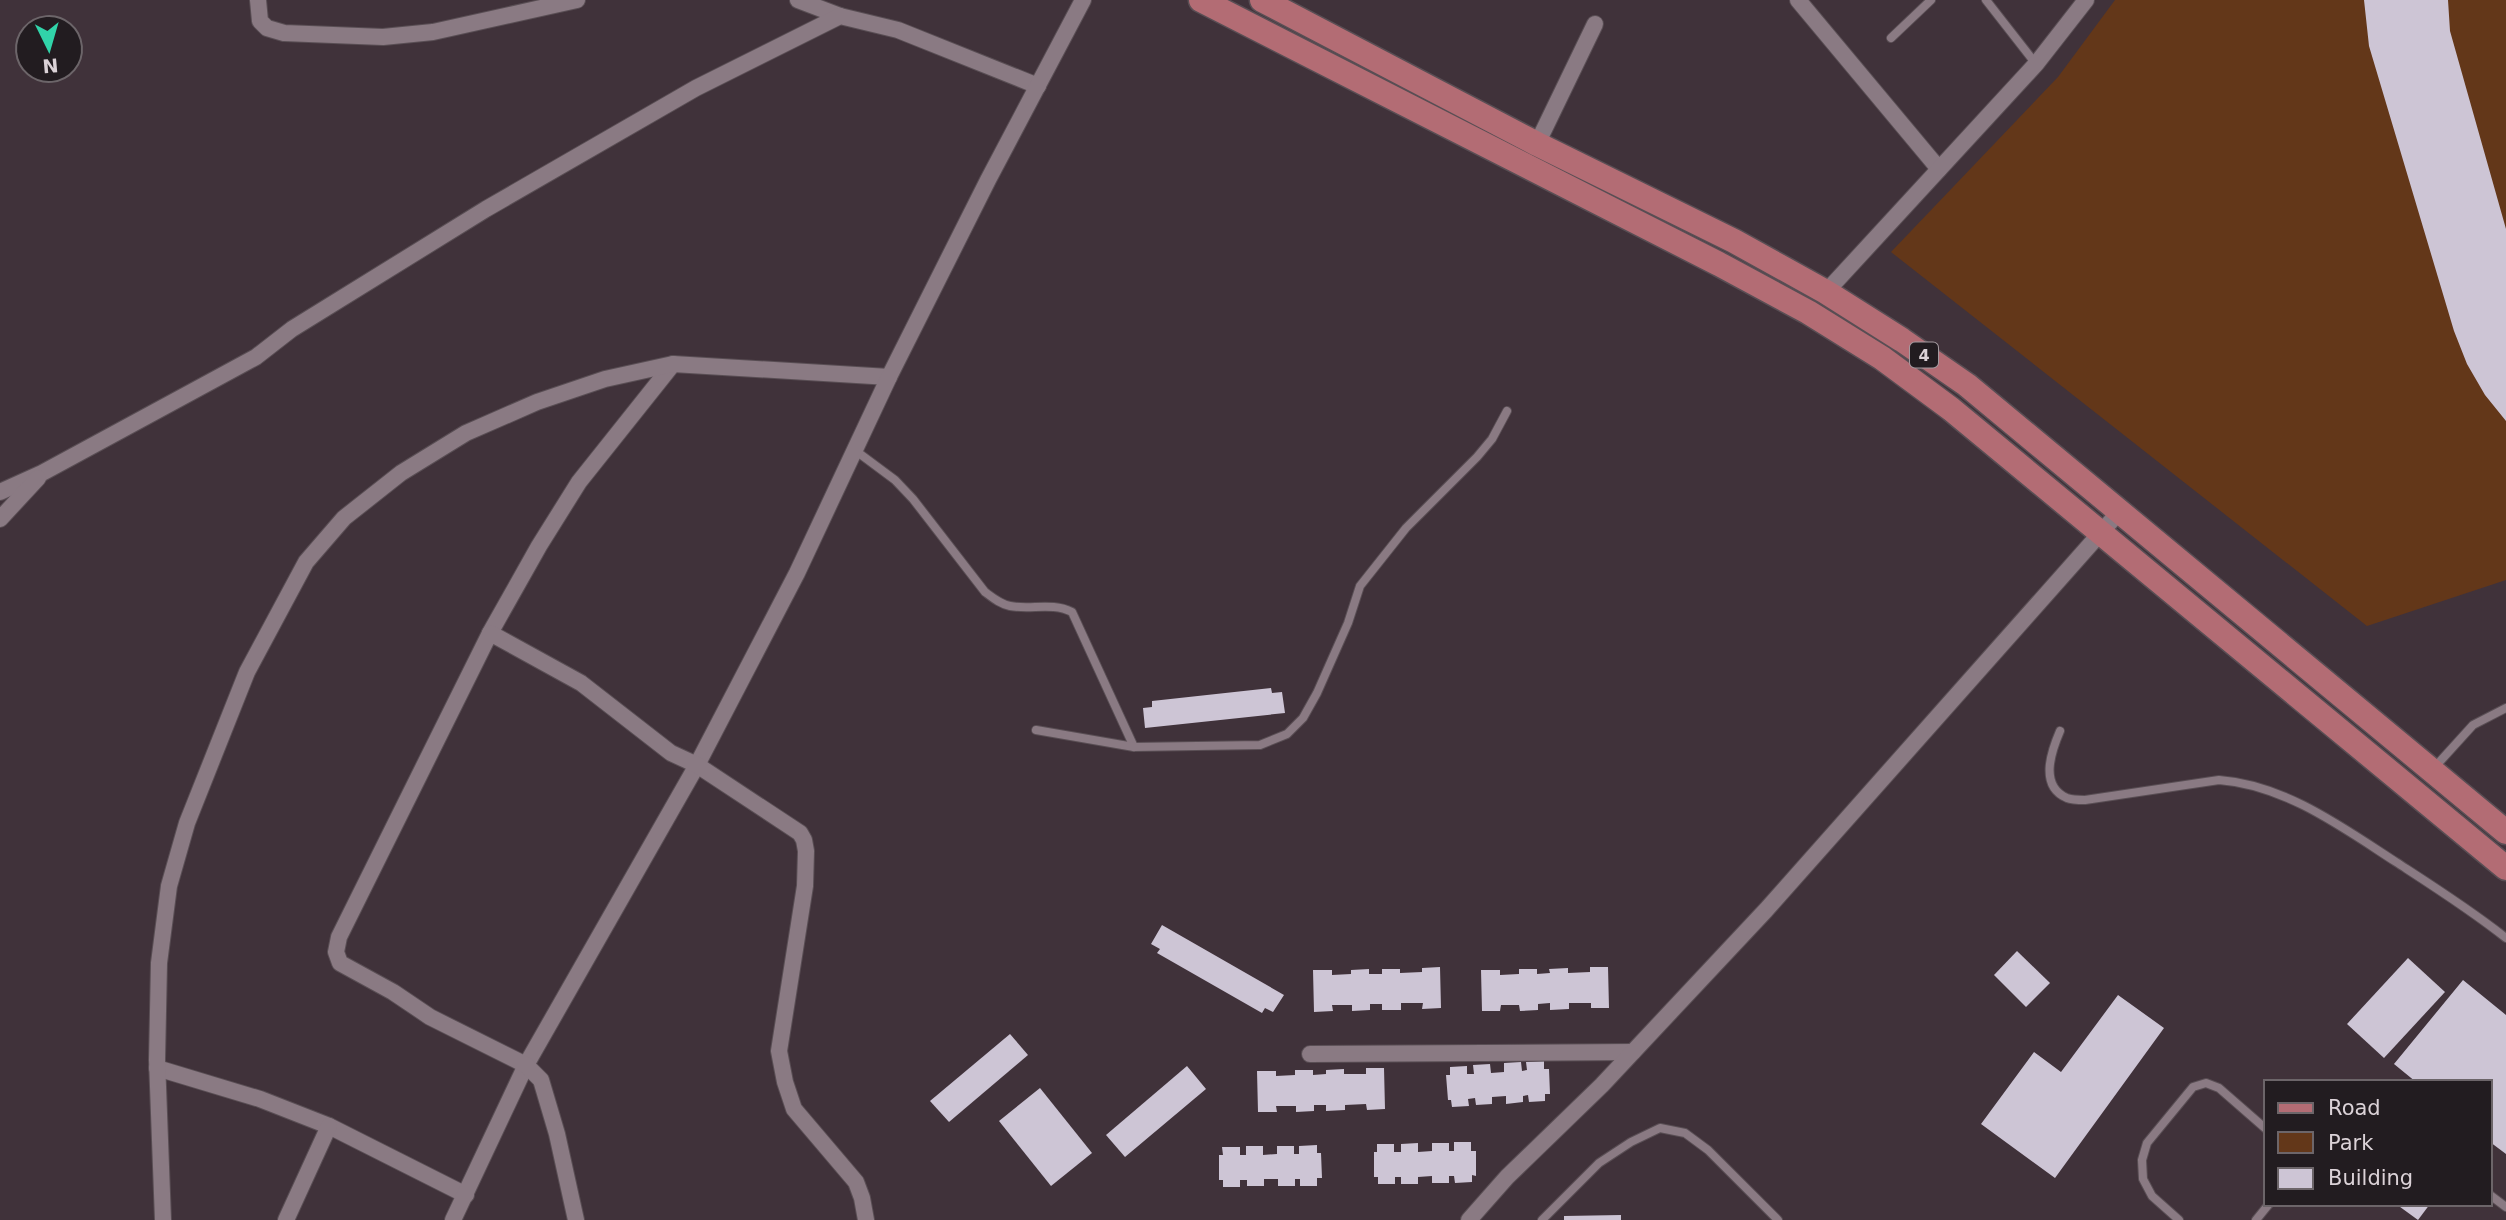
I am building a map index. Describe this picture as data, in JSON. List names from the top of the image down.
{
  "streets": {
    "main road": ["4"]
  },
  "legend": ["Road", "Park", "Building"],
  "north": "bottom"
}
